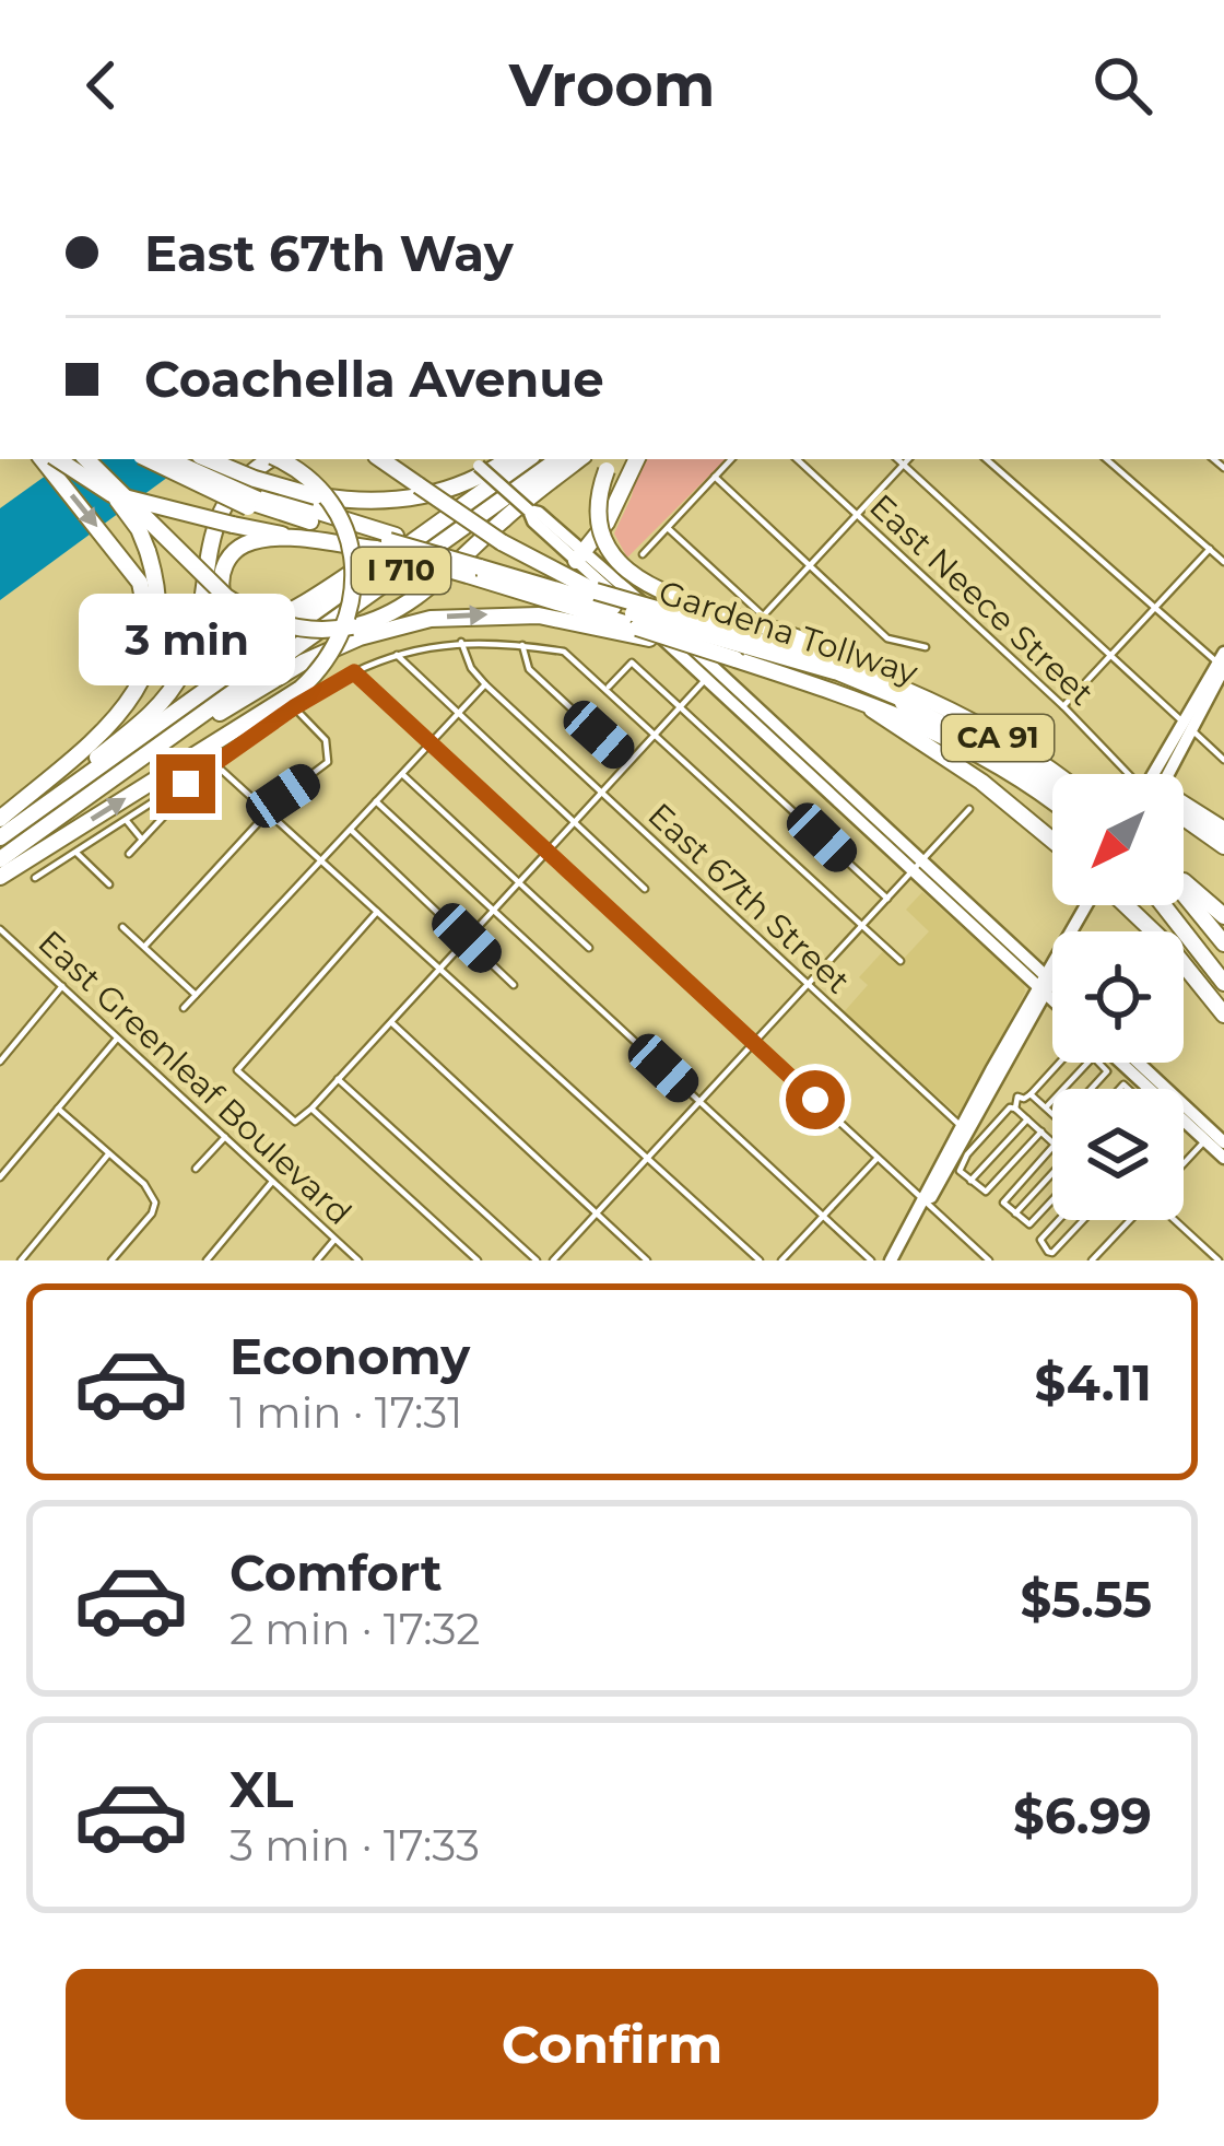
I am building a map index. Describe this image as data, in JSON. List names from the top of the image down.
{
  "streets": {
    "highway": ["I 710", "Gardena Tollway", "CA 91"],
    "street": ["East Neece Street", "East 67th Street", "East Greenleaf Boulevard"]
  },
  "crossings": [
    ["Gardena Tollway", "CA 91"]
  ],
  "north": "bottom left",
  "page": {
    "header": "Vroom",
    "banner": ["East 67th Way", "Coachella Avenue"],
    "bubble": "3 min",
    "list": [
      {
        "name": "Economy",
        "note": "1 min · 17:31",
        "value": "$4.11"
      },
      {
        "name": "Comfort",
        "note": "2 min · 17:32",
        "value": "$5.55"
      },
      {
        "name": "XL",
        "note": "3 min · 17:33",
        "value": "$6.99"
      }
    ],
    "buttons": "Confirm"
  }
}
